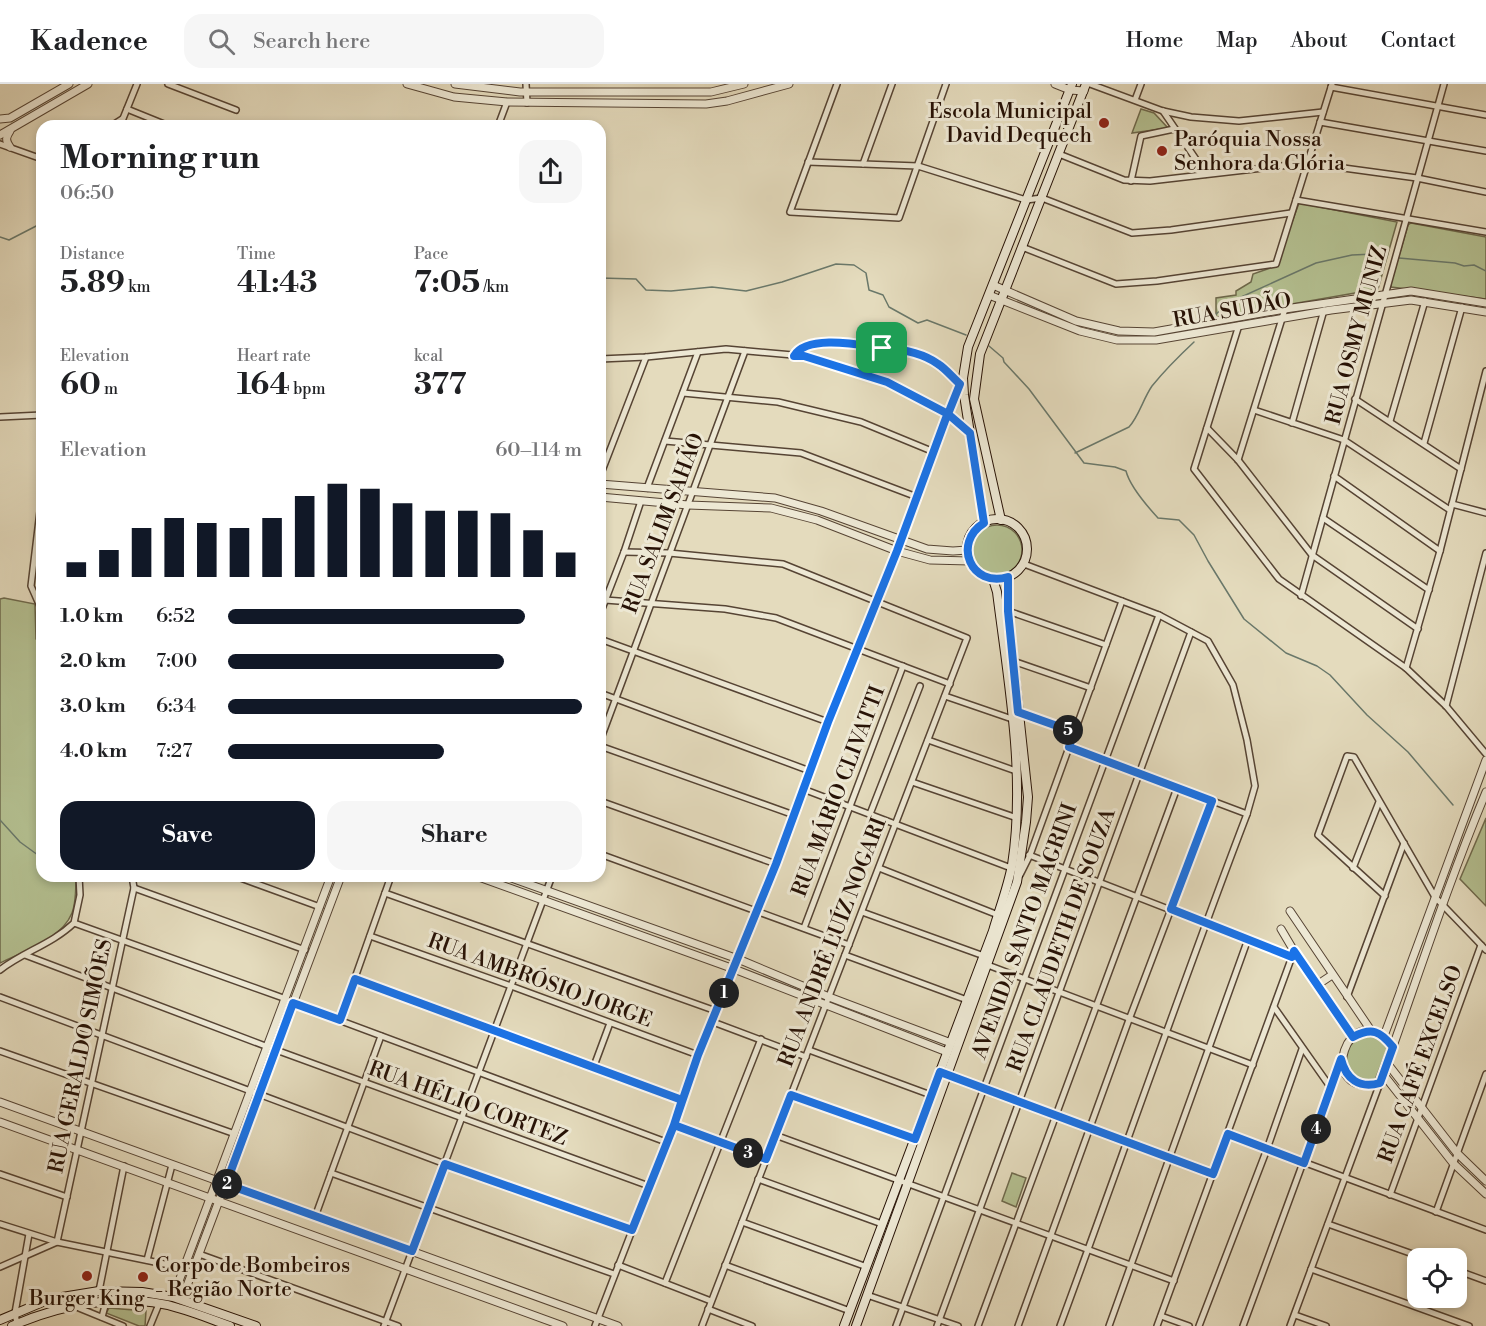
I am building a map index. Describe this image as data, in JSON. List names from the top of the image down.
{
  "streets": {
    "street": [
      "RUA SUDÃO",
      "RUA OSMY MUNIZ",
      "RUA SALIM SAHÃO",
      "RUA MÁRIO CLIVATTI",
      "AVENIDA SANTO MAGRINI",
      "RUA CLAUDETH DE SOUZA",
      "RUA ANDRÉ LUÍZ NOGARI",
      "RUA AMBRÓSIO JORGE",
      "RUA GERALDO SIMÕES",
      "RUA CAFÉ EXCELSO",
      "RUA HÉLIO CORTEZ"
    ]
  },
  "crossings": [
    ["RUA SUDÃO", "RUA OSMY MUNIZ"]
  ],
  "places": [
    "Escola Municipal David Dequech",
    "Paróquia Nossa Senhora da Glória",
    "Burger King",
    "Corpo de Bombeiros - Região Norte"
  ],
  "page": {
    "header": "Kadence",
    "search": "Search here",
    "nav": [
      "Home",
      "Map",
      "About",
      "Contact"
    ],
    "heading": ["Morning run", "06:50"],
    "stats": [
      ["Distance", "5.89 km"],
      ["Time", "41:43"],
      ["Pace", "7:05 /km"],
      ["Elevation", "60 m"],
      ["Heart rate", "164 bpm"],
      ["kcal", "377"]
    ],
    "chart": ["Elevation", "60–114 m"],
    "list": [
      {
        "name": "1.0 km",
        "note": "6:52"
      },
      {
        "name": "2.0 km",
        "note": "7:00"
      },
      {
        "name": "3.0 km",
        "note": "6:34"
      },
      {
        "name": "4.0 km",
        "note": "7:27"
      }
    ],
    "pins": [
      "5",
      "1",
      "4",
      "3",
      "2"
    ],
    "buttons": ["Save", "Share"]
  }
}
